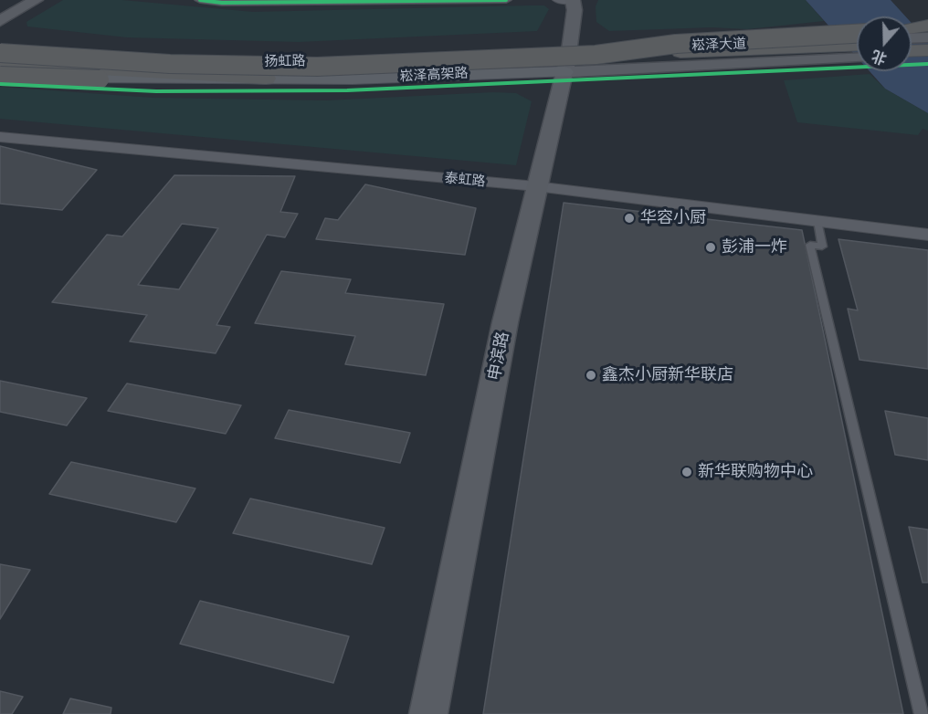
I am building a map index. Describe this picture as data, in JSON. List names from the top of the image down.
{
  "streets": {
    "highway": ["崧泽高架路"],
    "main road": ["崧泽大道", "扬虹路", "申滨路"],
    "street": ["泰虹路"]
  },
  "crossings": [
    ["崧泽大道", "扬虹路"],
    ["崧泽大道", "申滨路"],
    ["扬虹路", "崧泽高架路"],
    ["扬虹路", "申滨路"],
    ["泰虹路", "申滨路"]
  ],
  "places": [
    "华容小厨",
    "彭浦一炸",
    "鑫杰小厨新华联店",
    "新华联购物中心"
  ],
  "north": "bottom"
}
